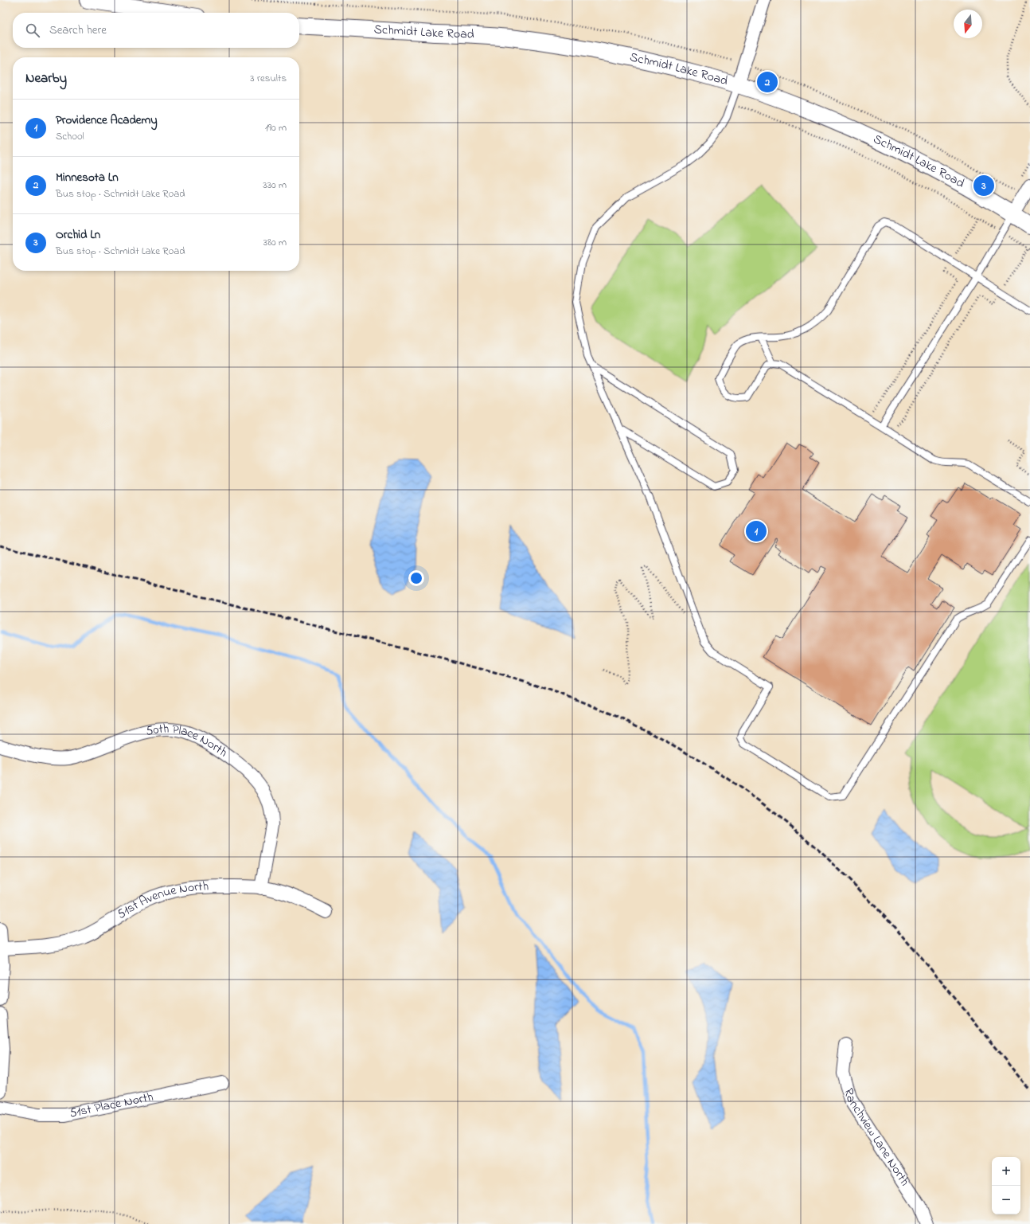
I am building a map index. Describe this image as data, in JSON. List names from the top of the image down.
{
  "streets": {
    "street": [
      "Schmidt Lake Road",
      "50th Place North",
      "51st Avenue North",
      "51st Place North",
      "Ranchview Lane North"
    ]
  },
  "crossings": [
    ["50th Place North", "51st Avenue North"]
  ],
  "north": "bottom",
  "page": {
    "search": "Search here",
    "heading": ["Nearby", "3 results"],
    "pins": ["2", "3", "1"],
    "list": [
      {
        "mark": "1",
        "name": "Providence Academy",
        "note": "School",
        "value": "190 m"
      },
      {
        "mark": "2",
        "name": "Minnesota Ln",
        "note": "Bus stop · Schmidt Lake Road",
        "value": "330 m"
      },
      {
        "mark": "3",
        "name": "Orchid Ln",
        "note": "Bus stop · Schmidt Lake Road",
        "value": "380 m"
      }
    ],
    "map_buttons": ["+", "−"]
  }
}
